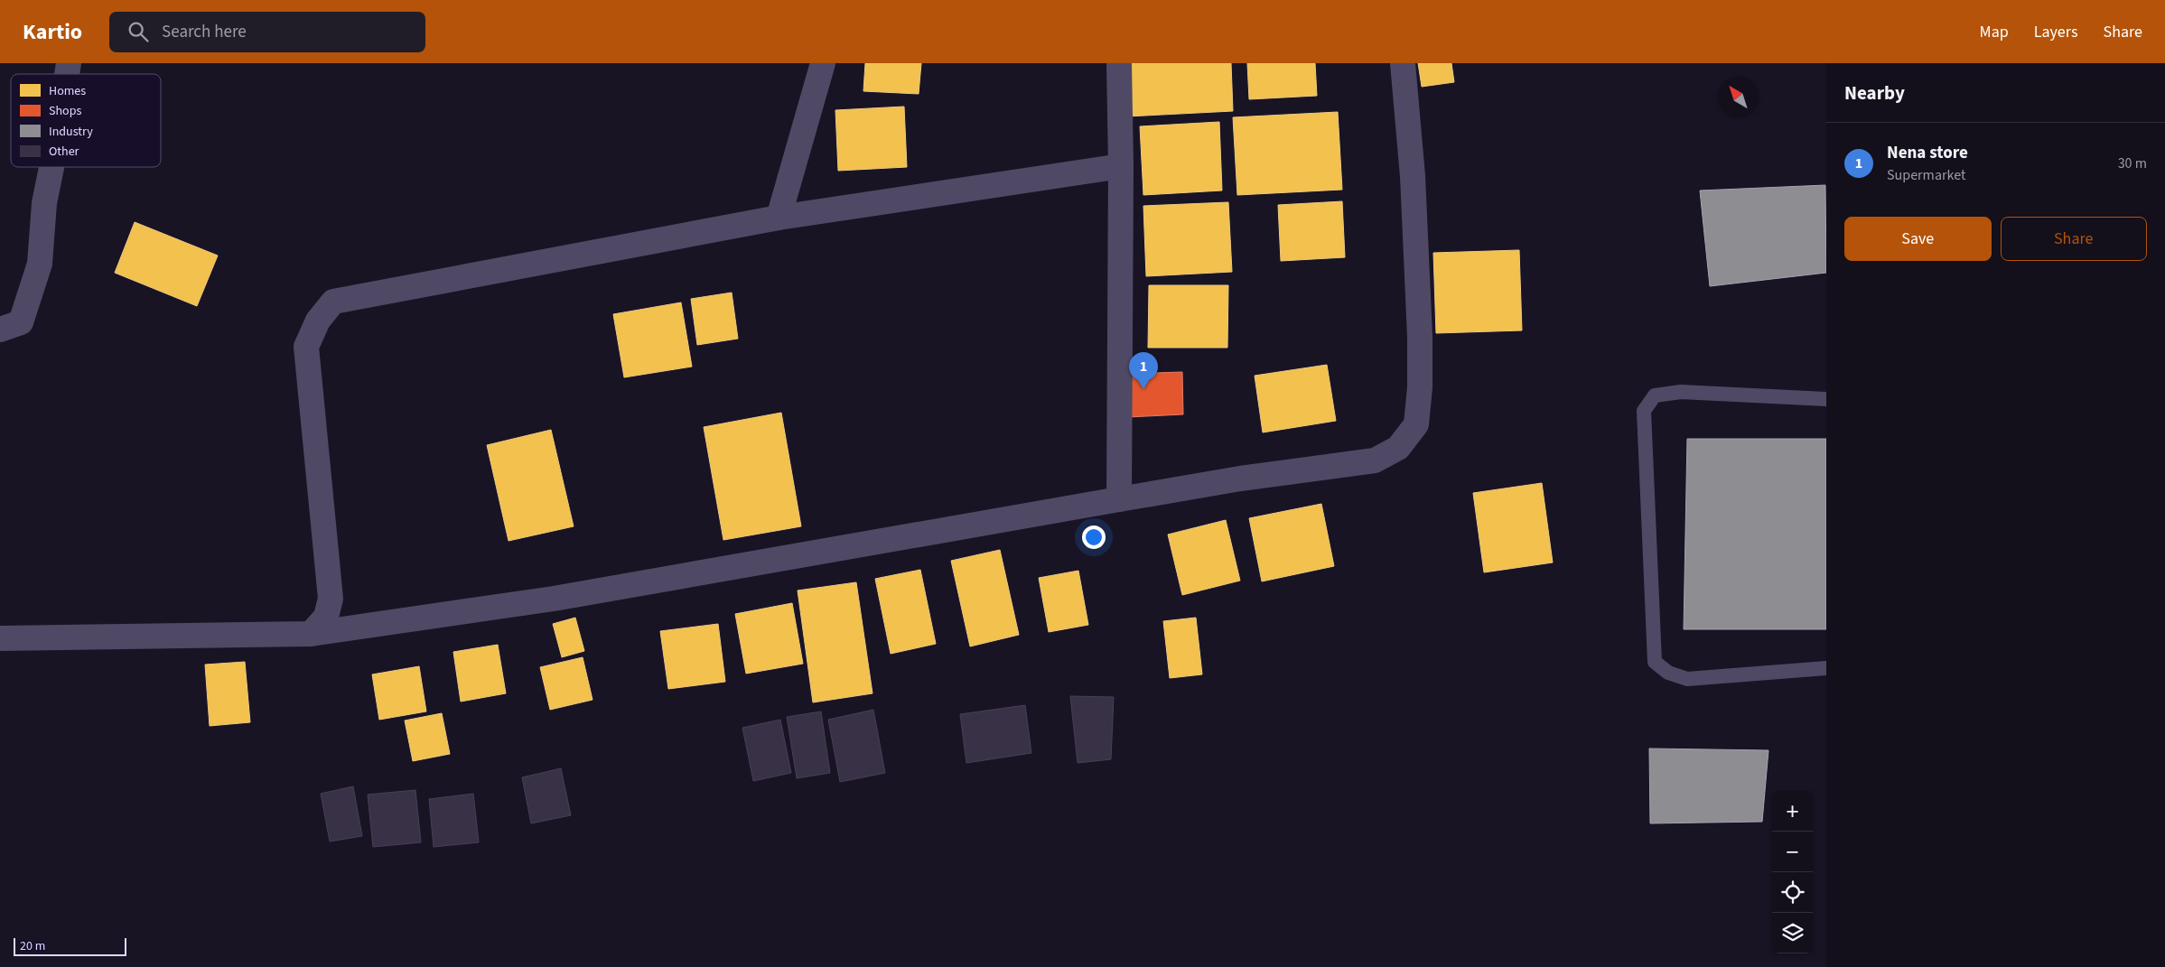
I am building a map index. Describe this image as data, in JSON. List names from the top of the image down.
{
  "legend": [
    "Homes",
    "Shops",
    "Industry",
    "Other"
  ],
  "scale_bar": "20 m",
  "north": "top left",
  "page": {
    "header": "Kartio",
    "search": "Search here",
    "nav": ["Map", "Layers", "Share"],
    "heading": "Nearby",
    "list": [
      {
        "mark": "1",
        "name": "Nena store",
        "note": "Supermarket",
        "value": "30 m"
      }
    ],
    "buttons": ["Save", "Share"],
    "pins": "1",
    "map_buttons": ["+", "−"],
    "scale": "20 m"
  }
}
